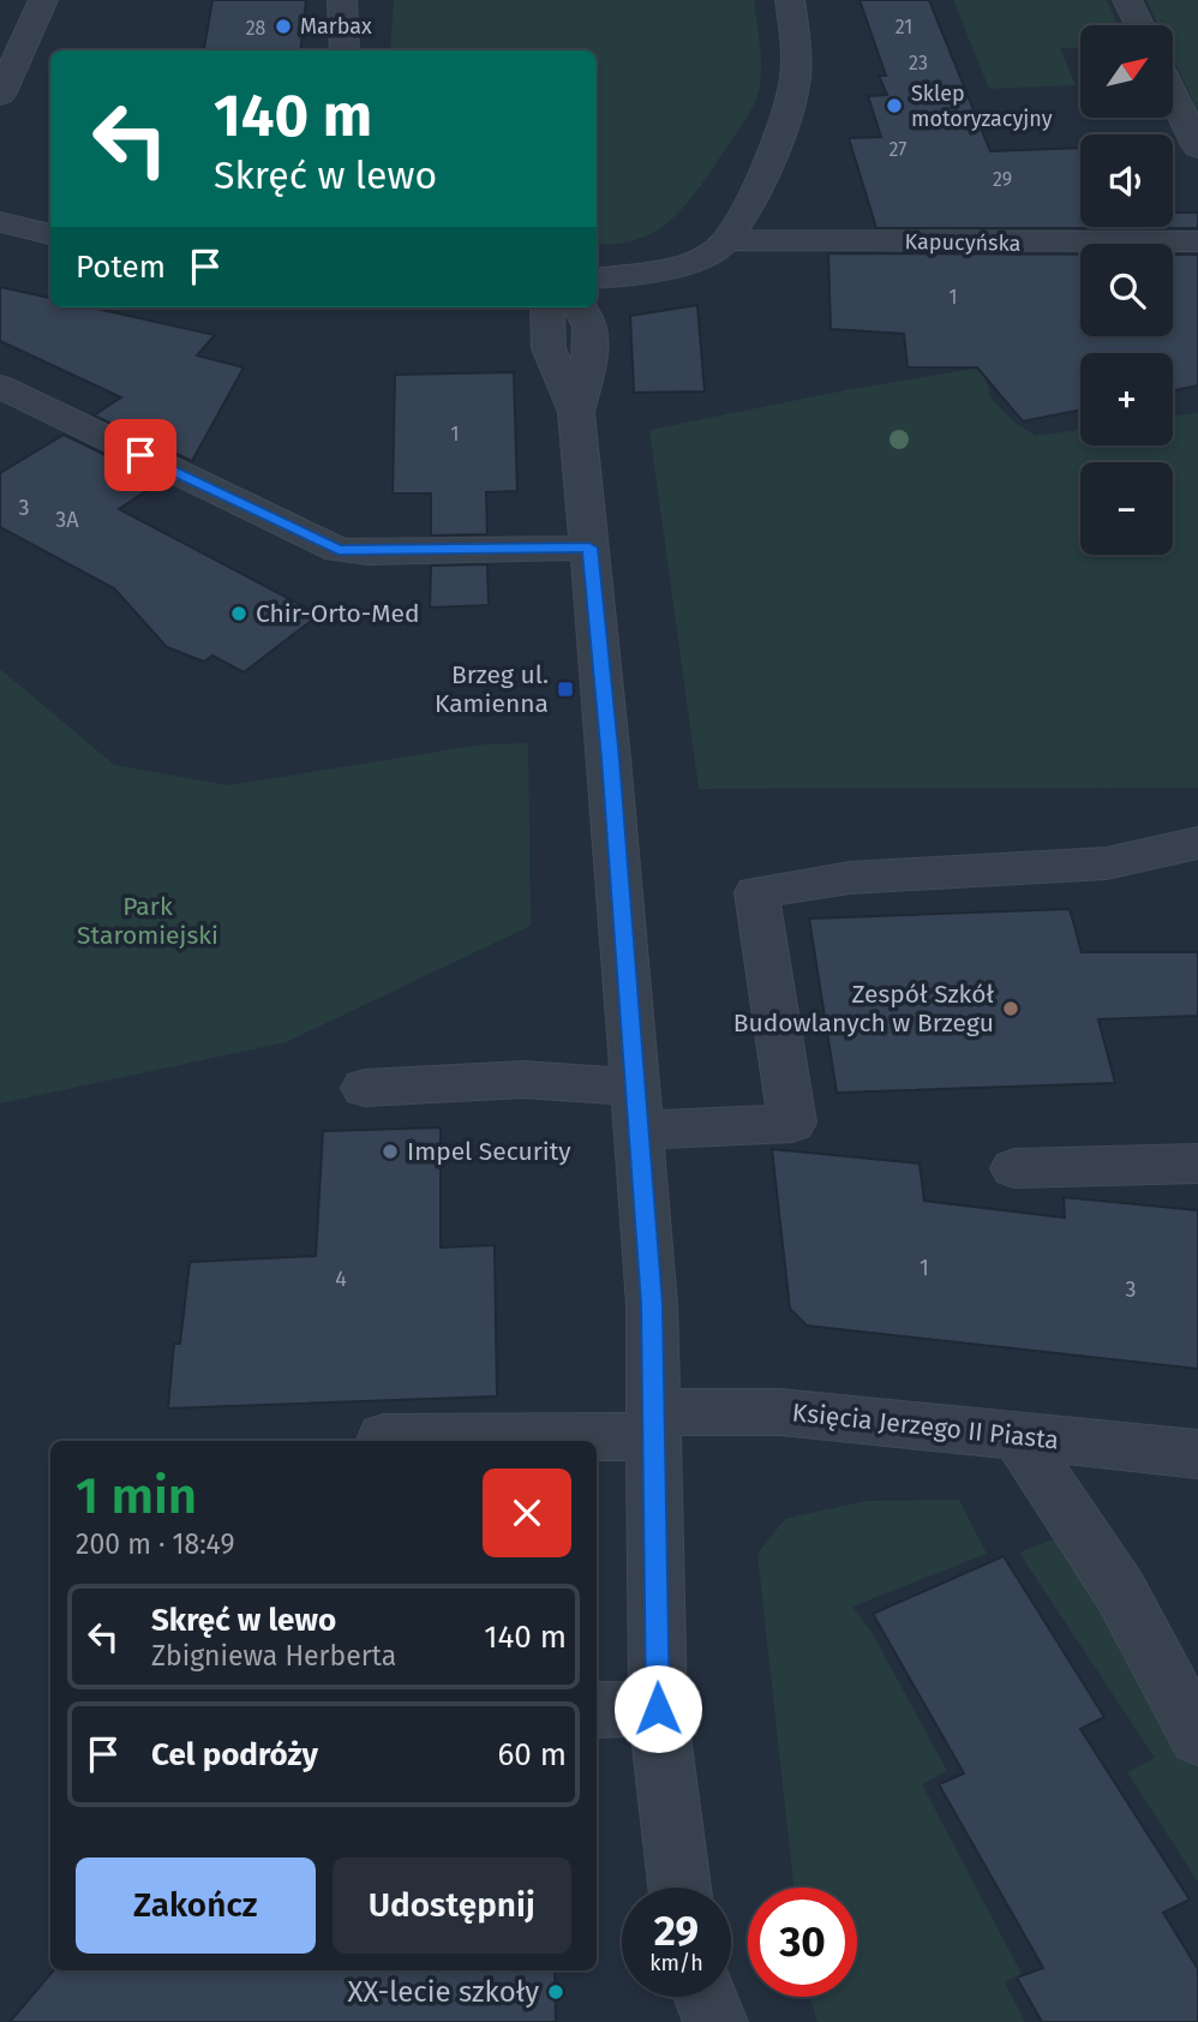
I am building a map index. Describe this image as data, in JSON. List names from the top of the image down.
{
  "streets": {
    "street": ["Kapucyńska", "Księcia Jerzego II Piasta"]
  },
  "parks": ["Park Staromiejski"],
  "places": {
    "other": [
      "Marbax",
      "Sklep motoryzacyjny",
      "Chir-Orto-Med",
      "Zespół Szkół Budowlanych w Brzegu",
      "Impel Security",
      "XX-lecie szkoły"
    ],
    "transit": ["Brzeg ul. Kamienna"]
  },
  "house_numbers": [
    "21",
    "28",
    "23",
    "27",
    "29",
    "1",
    "1",
    "3",
    "3A",
    "1",
    "4",
    "3"
  ],
  "north": "top right",
  "page": {
    "map_buttons": ["+", "−"],
    "turn": ["140 m", "Skręć w lewo"],
    "then": "Potem",
    "heading": ["1 min", "200 m · 18:49"],
    "list": [
      {
        "name": "Skręć w lewo",
        "note": "Zbigniewa Herberta",
        "value": "140 m"
      },
      {
        "name": "Cel podróży",
        "value": "60 m"
      }
    ],
    "buttons": ["Zakończ", "Udostępnij"],
    "speed": "29 km/h",
    "limit": "30"
  }
}
